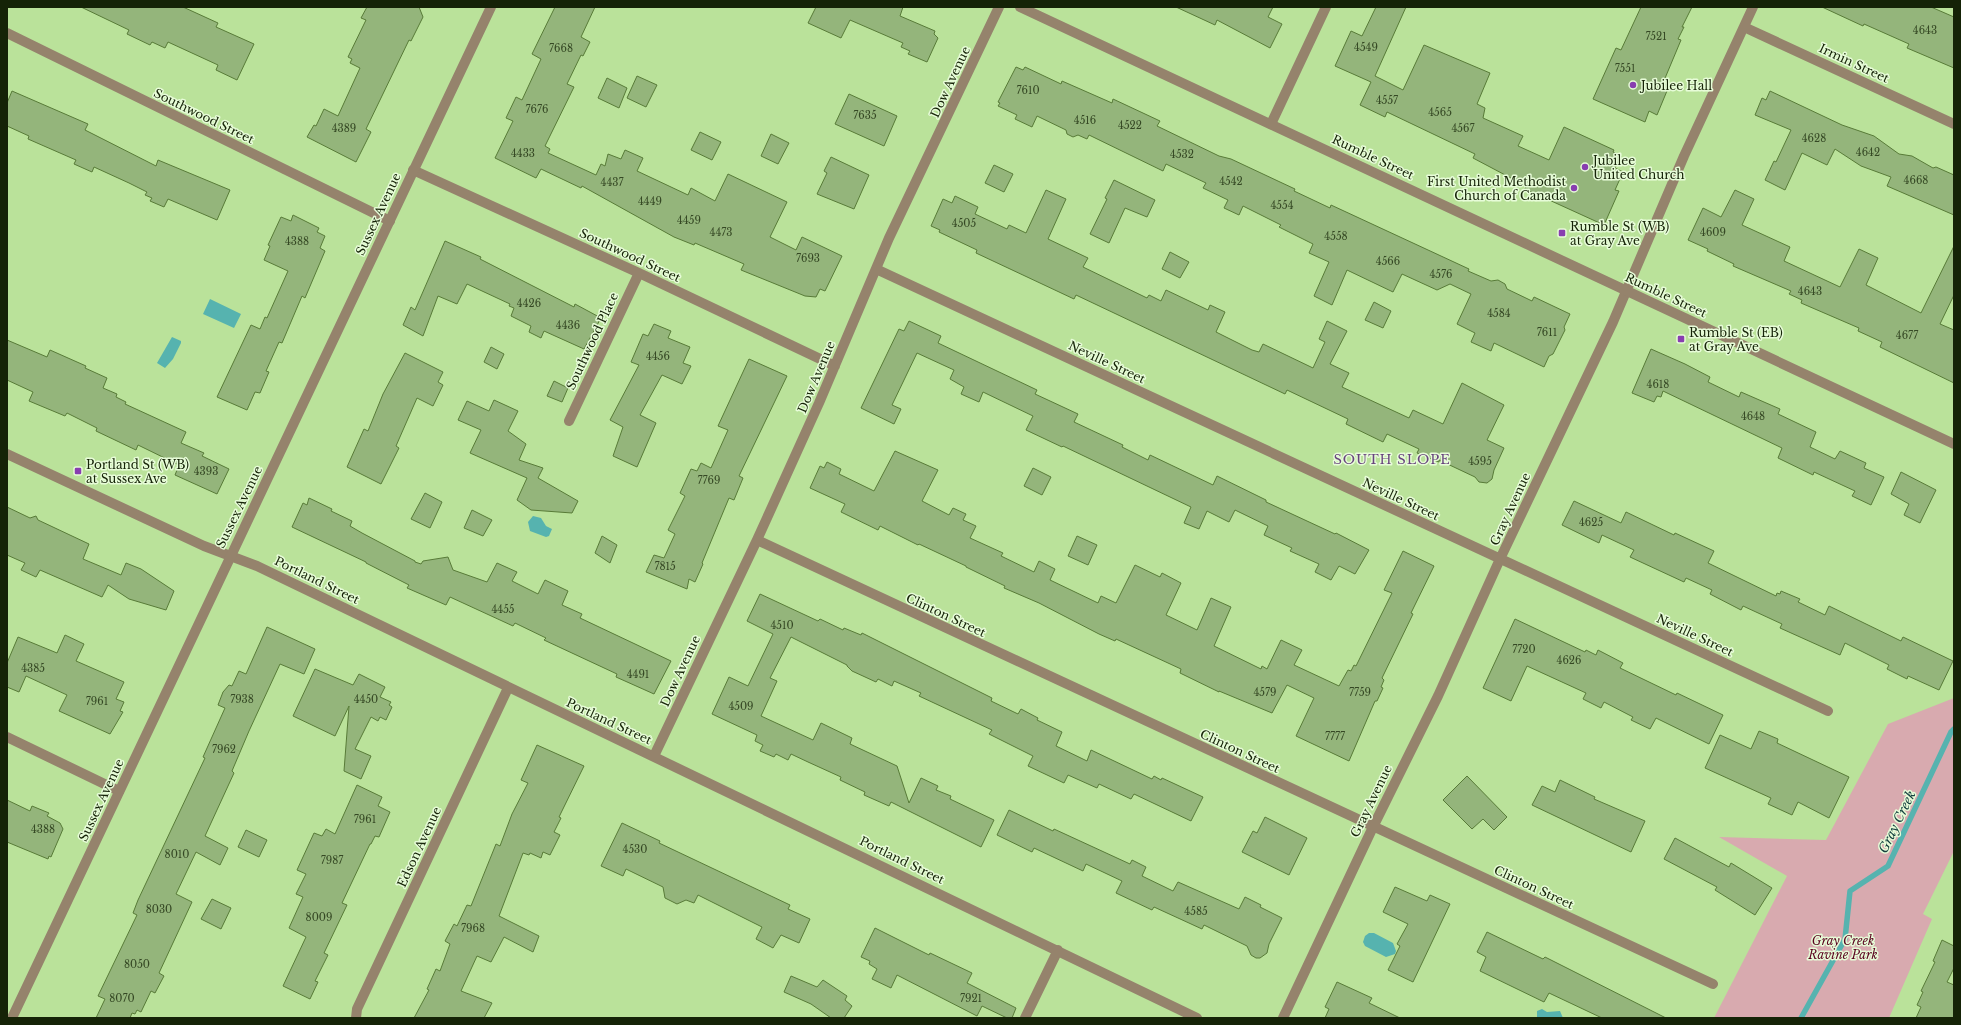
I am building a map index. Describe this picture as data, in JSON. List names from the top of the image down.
{
  "streets": {
    "street": [
      "Irmin Street",
      "Dow Avenue",
      "Southwood Street",
      "Rumble Street",
      "Sussex Avenue",
      "Southwood Place",
      "Neville Street",
      "Gray Avenue",
      "Portland Street",
      "Clinton Street",
      "Edson Avenue"
    ]
  },
  "crossings": [
    ["Irmin Street", "Gray Avenue"],
    ["Dow Avenue", "Southwood Street"],
    ["Dow Avenue", "Neville Street"],
    ["Dow Avenue", "Portland Street"],
    ["Dow Avenue", "Clinton Street"],
    ["Southwood Street", "Sussex Avenue"],
    ["Southwood Street", "Southwood Place"],
    ["Rumble Street", "Gray Avenue"],
    ["Sussex Avenue", "Portland Street"],
    ["Neville Street", "Gray Avenue"],
    ["Gray Avenue", "Clinton Street"],
    ["Portland Street", "Edson Avenue"]
  ],
  "districts": ["SOUTH SLOPE"],
  "water": ["Gray Creek"],
  "parks": ["Gray Creek Ravine Park"],
  "places": {
    "other": ["Jubilee Hall", "Jubilee United Church", "First United Methodist Church of Canada"],
    "transit": ["Rumble St (WB) at Gray Ave", "Rumble St (EB) at Gray Ave", "Portland St (WB) at Sussex Ave"]
  },
  "house_numbers": [
    "4643",
    "7521",
    "4549",
    "7668",
    "7551",
    "7610",
    "4557",
    "7676",
    "4565",
    "7635",
    "4516",
    "4522",
    "4389",
    "4567",
    "4628",
    "4642",
    "4433",
    "4532",
    "4668",
    "4542",
    "4437",
    "4449",
    "4554",
    "4459",
    "4505",
    "4473",
    "4609",
    "4558",
    "4388",
    "7693",
    "4566",
    "4576",
    "4643",
    "4426",
    "4584",
    "4436",
    "7611",
    "4677",
    "4456",
    "4618",
    "4648",
    "4595",
    "4393",
    "7769",
    "4625",
    "7815",
    "4455",
    "4510",
    "7720",
    "4626",
    "4385",
    "4491",
    "4579",
    "7759",
    "7938",
    "4450",
    "7961",
    "4509",
    "7777",
    "7962",
    "7961",
    "4388",
    "4530",
    "8010",
    "7987",
    "8030",
    "4585",
    "8009",
    "7968",
    "8050",
    "8070",
    "7921"
  ]
}
